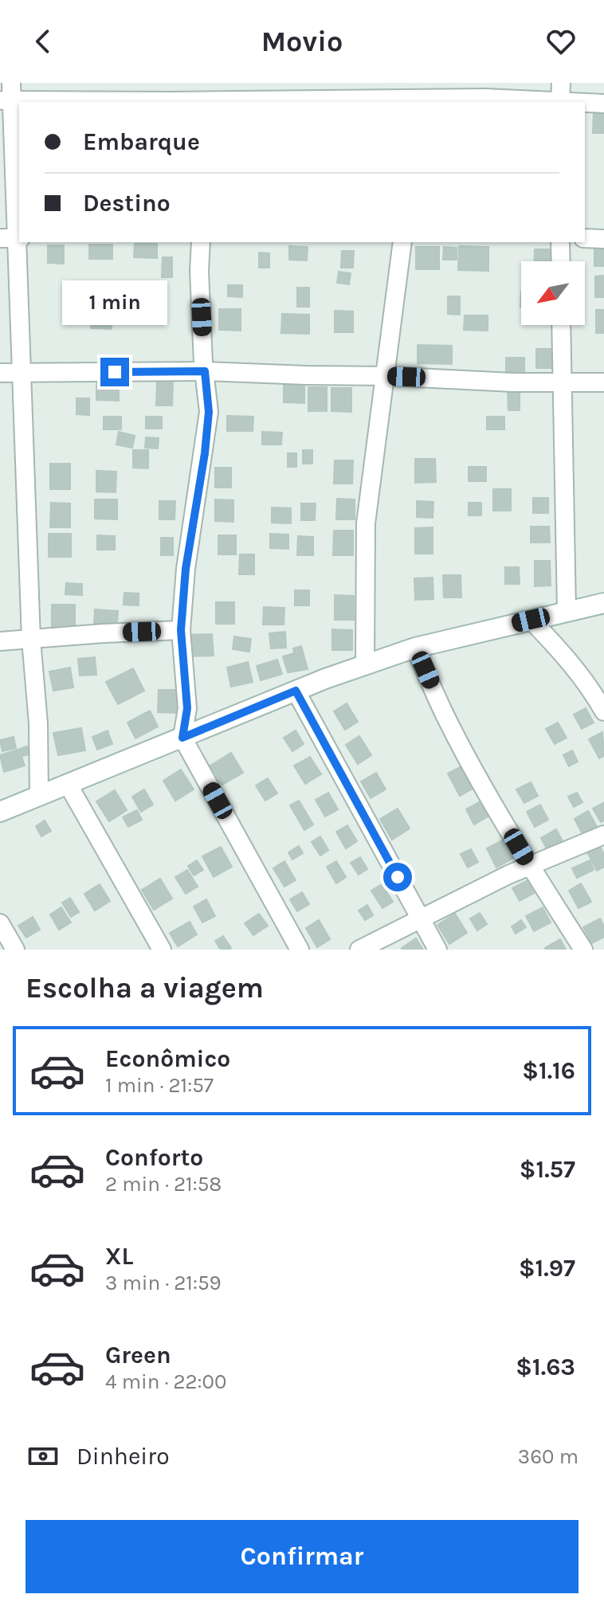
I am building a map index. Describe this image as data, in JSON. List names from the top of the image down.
{
  "north": "bottom left",
  "page": {
    "header": "Movio",
    "banner": ["Embarque", "Destino"],
    "bubble": "1 min",
    "heading": "Escolha a viagem",
    "list": [
      {
        "name": "Econômico",
        "note": "1 min · 21:57",
        "value": "$1.16"
      },
      {
        "name": "Conforto",
        "note": "2 min · 21:58",
        "value": "$1.57"
      },
      {
        "name": "XL",
        "note": "3 min · 21:59",
        "value": "$1.97"
      },
      {
        "name": "Green",
        "note": "4 min · 22:00",
        "value": "$1.63"
      }
    ],
    "pay": ["Dinheiro", "360 m"],
    "buttons": "Confirmar"
  }
}
